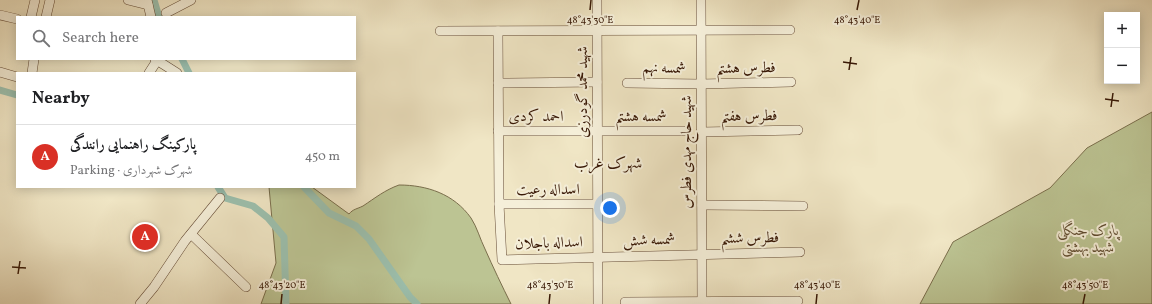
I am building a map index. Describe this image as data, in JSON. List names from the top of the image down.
{
  "streets": {
    "street": [
      "شمسه نهم",
      "فطرس هشتم",
      "شهید محمد گودرزی",
      "احمد کردی",
      "شمسه هشتم",
      "فطرس هفتم",
      "شهید حاج مهدی فطرس",
      "اسداله رعیت",
      "فطرس ششم",
      "شمسه شش",
      "اسداله باجلان"
    ]
  },
  "crossings": [
    ["شمسه نهم", "فطرس هشتم"],
    ["شمسه نهم", "شهید حاج مهدی فطرس"],
    ["فطرس هشتم", "شهید حاج مهدی فطرس"],
    ["شهید محمد گودرزی", "احمد کردی"],
    ["شهید محمد گودرزی", "شمسه هشتم"],
    ["شهید محمد گودرزی", "اسداله رعیت"],
    ["شهید محمد گودرزی", "شمسه شش"],
    ["شهید محمد گودرزی", "اسداله باجلان"],
    ["احمد کردی", "شمسه هشتم"],
    ["فطرس هفتم", "شهید حاج مهدی فطرس"],
    ["شهید حاج مهدی فطرس", "فطرس ششم"],
    ["شهید حاج مهدی فطرس", "شمسه شش"],
    ["اسداله رعیت", "اسداله باجلان"],
    ["فطرس ششم", "شمسه شش"],
    ["شمسه شش", "اسداله باجلان"]
  ],
  "districts": ["شهرک غرب"],
  "parks": ["پارک جنگلی شهید بهشتی"],
  "page": {
    "map_buttons": ["+", "−"],
    "search": "Search here",
    "heading": "Nearby",
    "list": [
      {
        "mark": "A",
        "name": "پارکینگ راهنمایی رانندگی",
        "note": "Parking · شهرک شهرداری",
        "value": "450 m"
      }
    ],
    "pins": "A"
  },
  "coordinates": [
    "48°43'30\"E",
    "48°43'40\"E",
    "48°43'20\"E",
    "48°43'50\"E"
  ]
}
